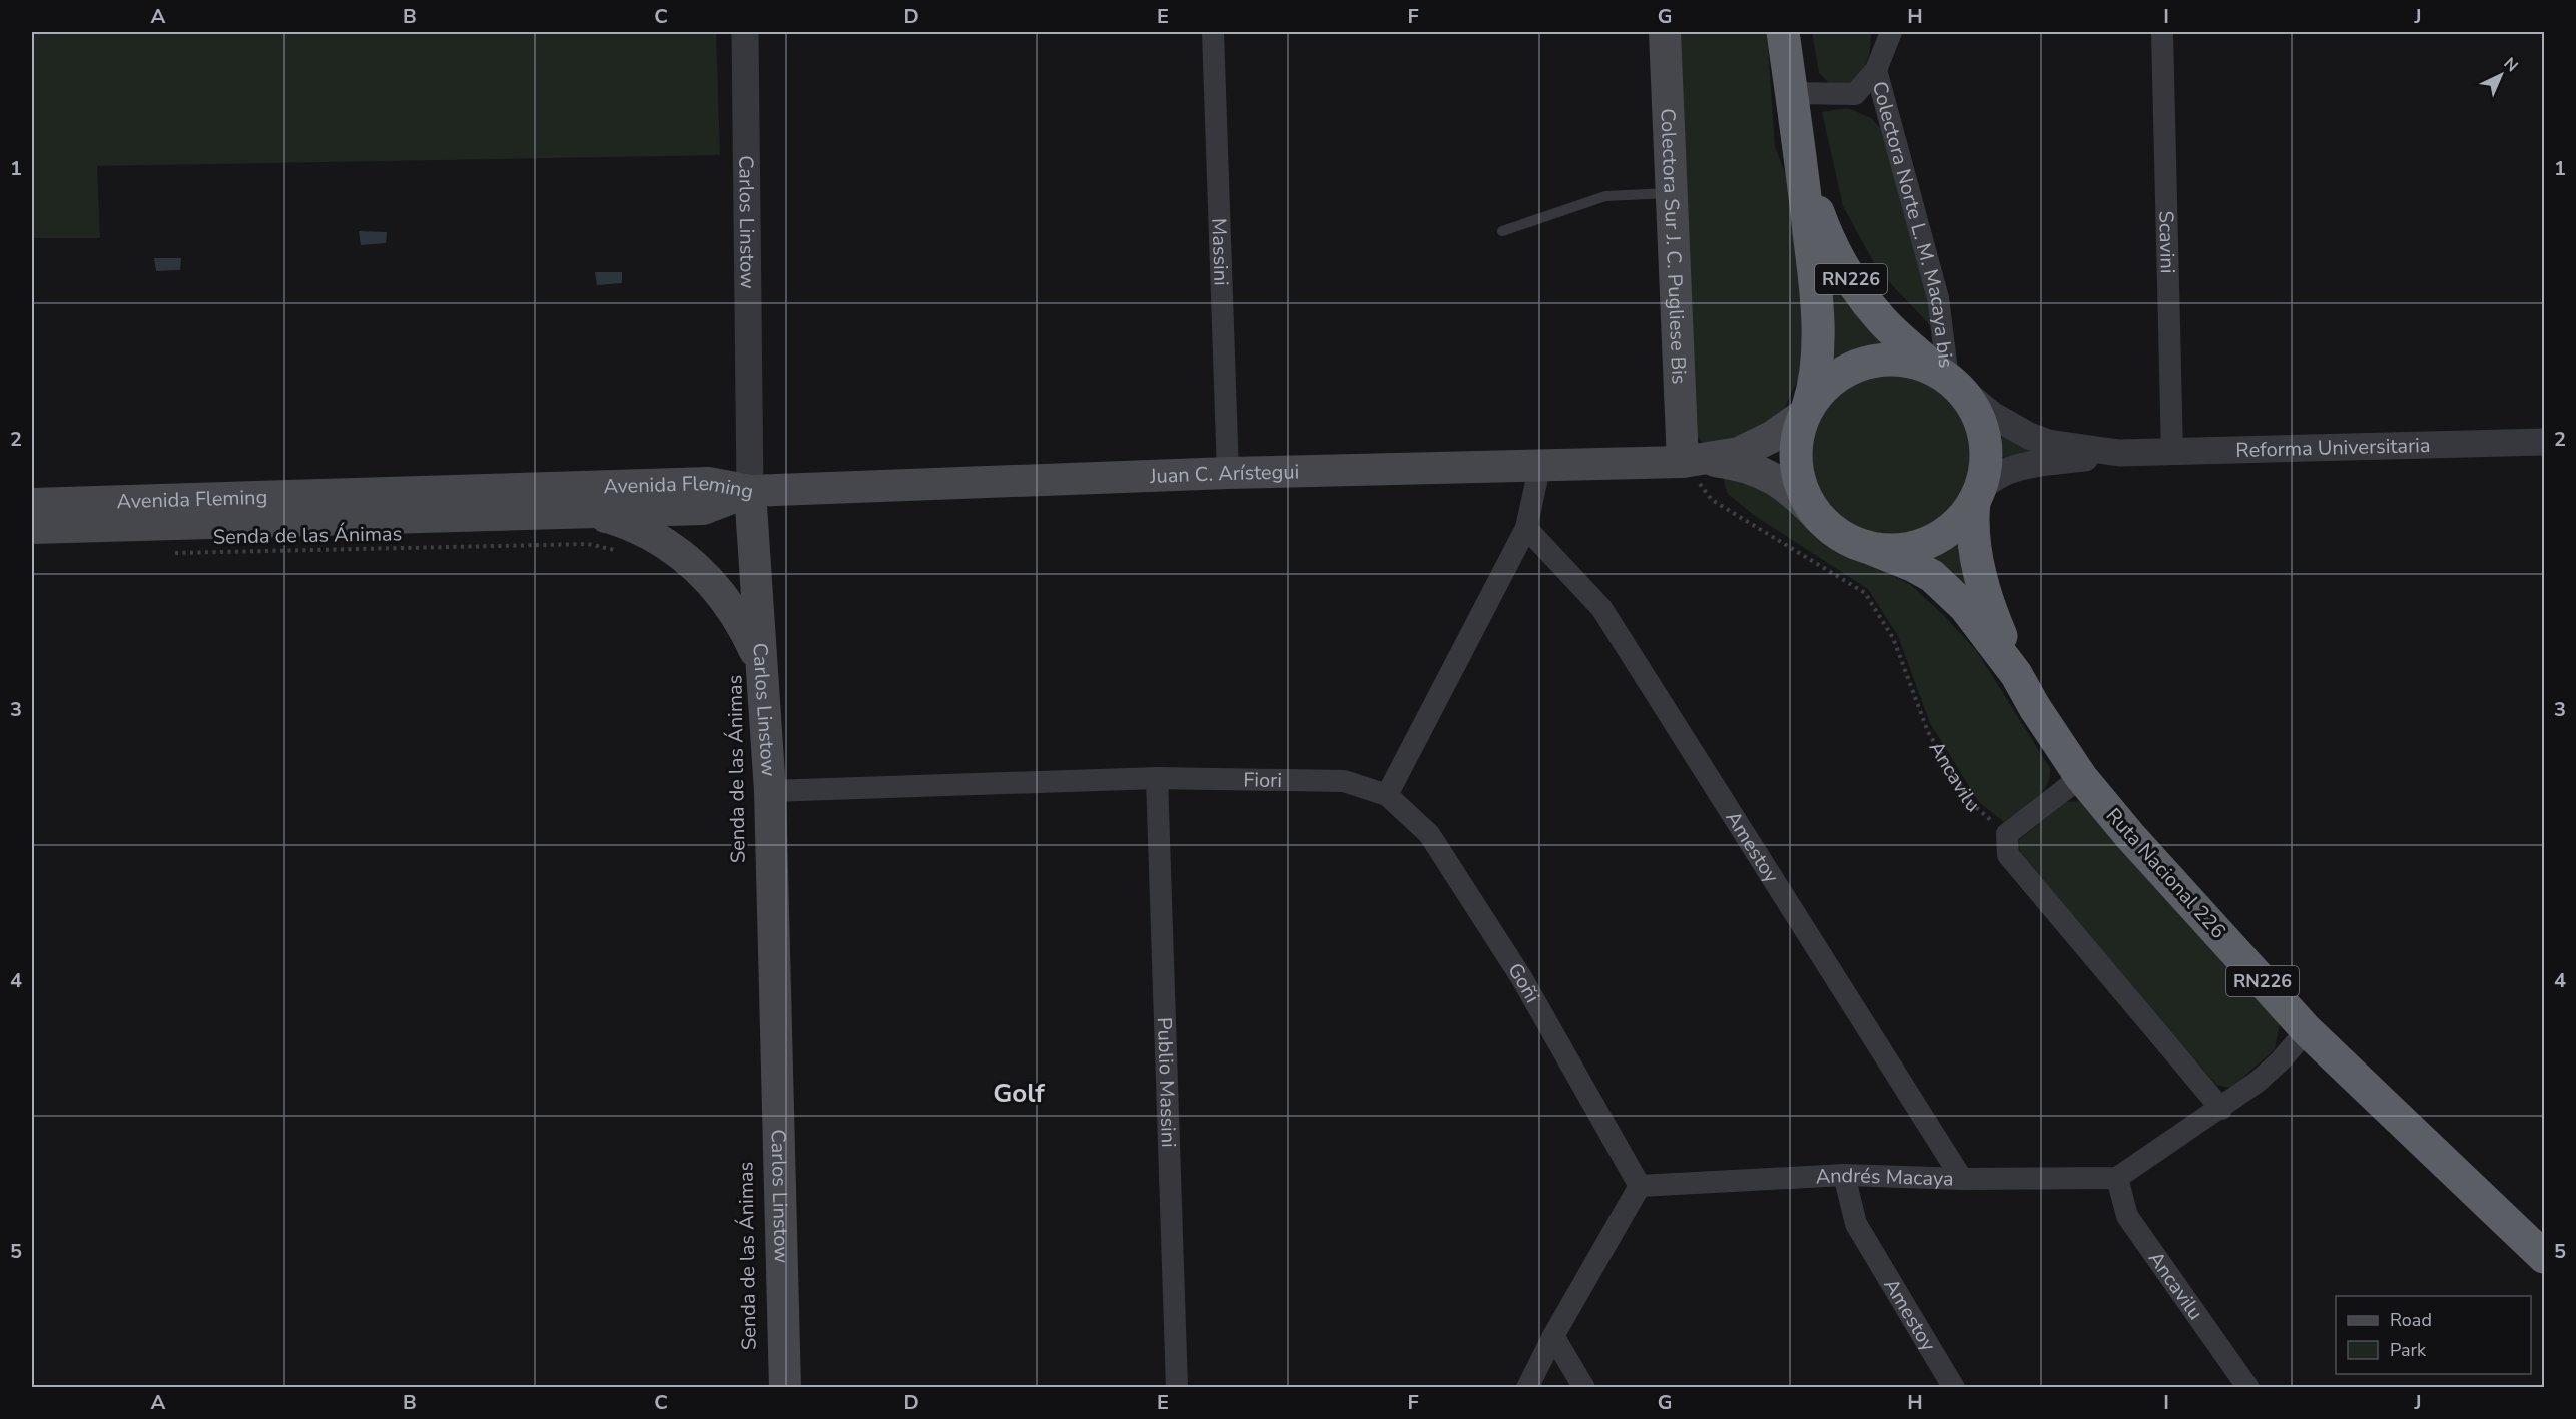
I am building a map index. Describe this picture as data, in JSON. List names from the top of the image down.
{
  "streets": {
    "highway": ["RN226", "Ruta Nacional 226"],
    "main road": [
      "Carlos Linstow",
      "Colectora Sur J. C. Pugliese Bis",
      "Juan C. Arístegui",
      "Avenida Fleming"
    ],
    "street": [
      "Colectora Norte L. M. Macaya bis",
      "Scavini",
      "Massini",
      "Reforma Universitaria",
      "Ancavilu",
      "Fiori",
      "Amestoy",
      "Goñi",
      "Publio Massini",
      "Andrés Macaya"
    ],
    "path": ["Senda de las Ánimas"]
  },
  "crossings": [
    ["Carlos Linstow", "Juan C. Arístegui"],
    ["Carlos Linstow", "Avenida Fleming"],
    ["Carlos Linstow", "Fiori"],
    ["Colectora Norte L. M. Macaya bis", "Reforma Universitaria"],
    ["Colectora Norte L. M. Macaya bis", "Juan C. Arístegui"],
    ["Colectora Norte L. M. Macaya bis", "Ruta Nacional 226"],
    ["Scavini", "Reforma Universitaria"],
    ["Colectora Sur J. C. Pugliese Bis", "Juan C. Arístegui"],
    ["Colectora Sur J. C. Pugliese Bis", "Ancavilu"],
    ["Massini", "Juan C. Arístegui"],
    ["Reforma Universitaria", "Juan C. Arístegui"],
    ["Reforma Universitaria", "Ruta Nacional 226"],
    ["Juan C. Arístegui", "Avenida Fleming"],
    ["Juan C. Arístegui", "Ancavilu"],
    ["Juan C. Arístegui", "Ruta Nacional 226"],
    ["Ancavilu", "Andrés Macaya"],
    ["Fiori", "Goñi"],
    ["Fiori", "Publio Massini"],
    ["Amestoy", "Andrés Macaya"],
    ["Goñi", "Andrés Macaya"]
  ],
  "districts": ["Golf"],
  "legend": ["Road", "Park"],
  "north": "top right",
  "grid": {
    "columns": [
      "A",
      "B",
      "C",
      "D",
      "E",
      "F",
      "G",
      "H",
      "I",
      "J"
    ],
    "rows": [
      "1",
      "2",
      "3",
      "4",
      "5"
    ]
  }
}
